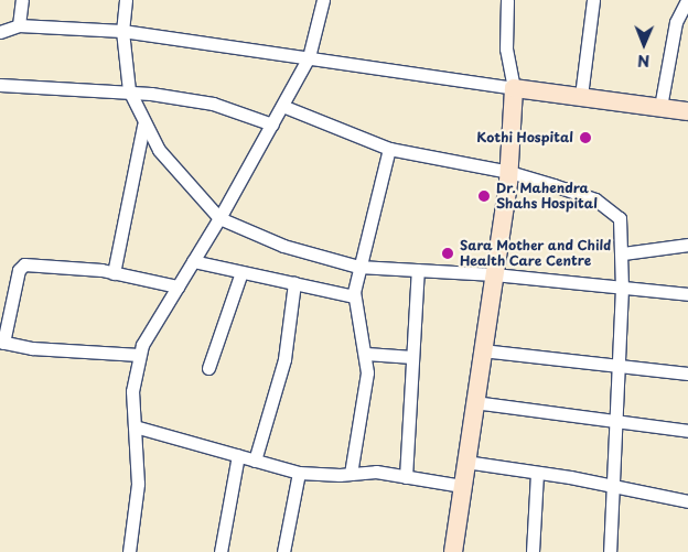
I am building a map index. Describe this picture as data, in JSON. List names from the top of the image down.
{
  "places": ["Kothi Hospital", "Dr. Mahendra Shahs Hospital", "Sara Mother and Child Health Care Centre"],
  "north": "bottom"
}
